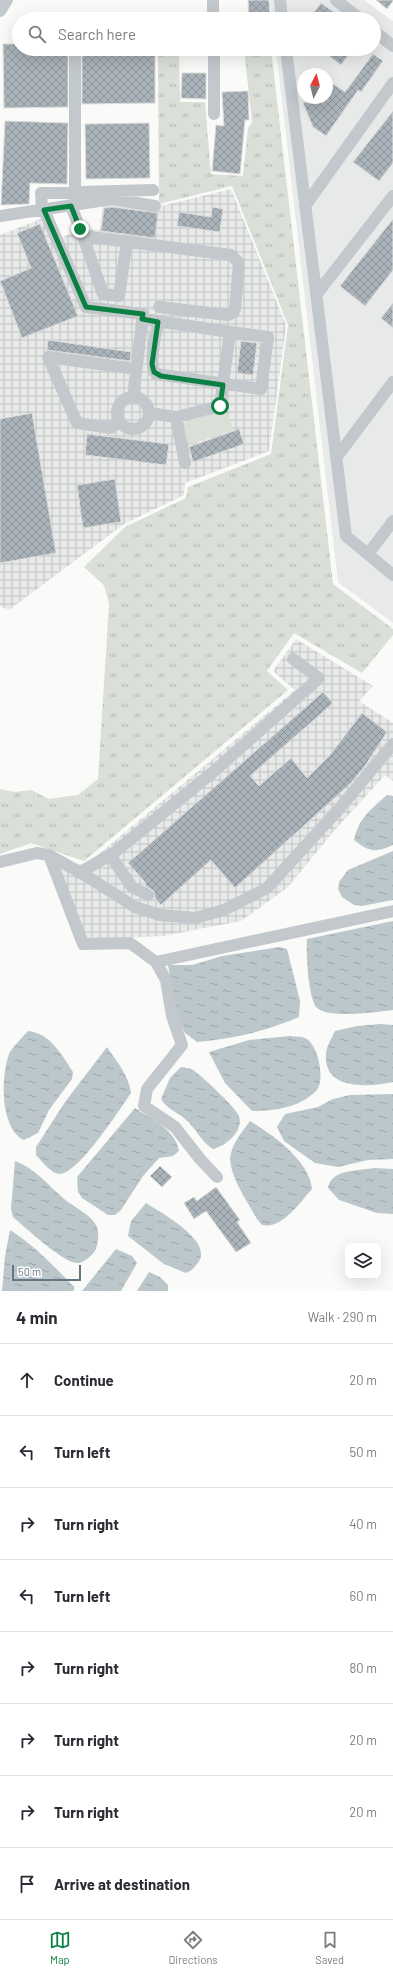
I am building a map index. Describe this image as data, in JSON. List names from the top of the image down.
{
  "scale_bar": "50 m",
  "north": "top",
  "page": {
    "search": "Search here",
    "scale": "50 m",
    "heading": ["4 min", "Walk · 290 m"],
    "list": [
      ["Continue", "20 m"],
      ["Turn left", "50 m"],
      ["Turn right", "40 m"],
      ["Turn left", "60 m"],
      ["Turn right", "80 m"],
      ["Turn right", "20 m"],
      ["Turn right", "20 m"],
      "Arrive at destination"
    ],
    "nav": ["Map", "Directions", "Saved"]
  }
}
